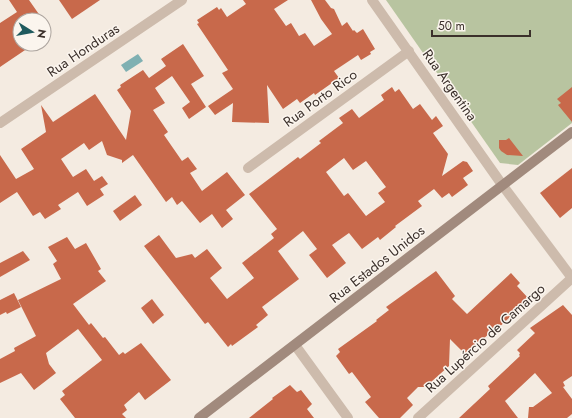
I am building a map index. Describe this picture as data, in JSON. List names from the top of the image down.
{
  "streets": {
    "main road": ["Rua Estados Unidos"],
    "street": [
      "Rua Honduras",
      "Rua Argentina",
      "Rua Porto Rico",
      "Rua Lupércio de Camargo"
    ]
  },
  "crossings": [
    ["Rua Argentina", "Rua Porto Rico"],
    ["Rua Argentina", "Rua Estados Unidos"],
    ["Rua Argentina", "Rua Lupércio de Camargo"]
  ],
  "scale_bar": "50 m",
  "north": "right"
}
